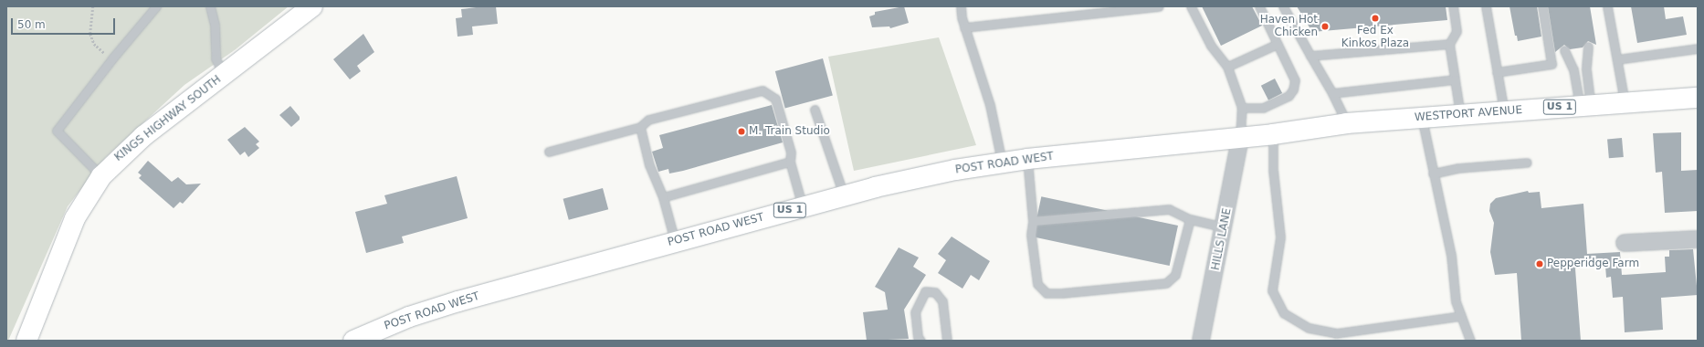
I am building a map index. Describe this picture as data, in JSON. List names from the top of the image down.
{
  "streets": {
    "main road": [
      "US 1",
      "WESTPORT AVENUE",
      "KINGS HIGHWAY SOUTH",
      "POST ROAD WEST"
    ],
    "street": ["HILLS LANE"]
  },
  "crossings": [
    ["WESTPORT AVENUE", "POST ROAD WEST"],
    ["WESTPORT AVENUE", "HILLS LANE"],
    ["POST ROAD WEST", "HILLS LANE"]
  ],
  "places": [
    "Fed Ex Kinkos Plaza",
    "Haven Hot Chicken",
    "M. Train Studio",
    "Pepperidge Farm"
  ],
  "scale_bar": "50 m"
}
